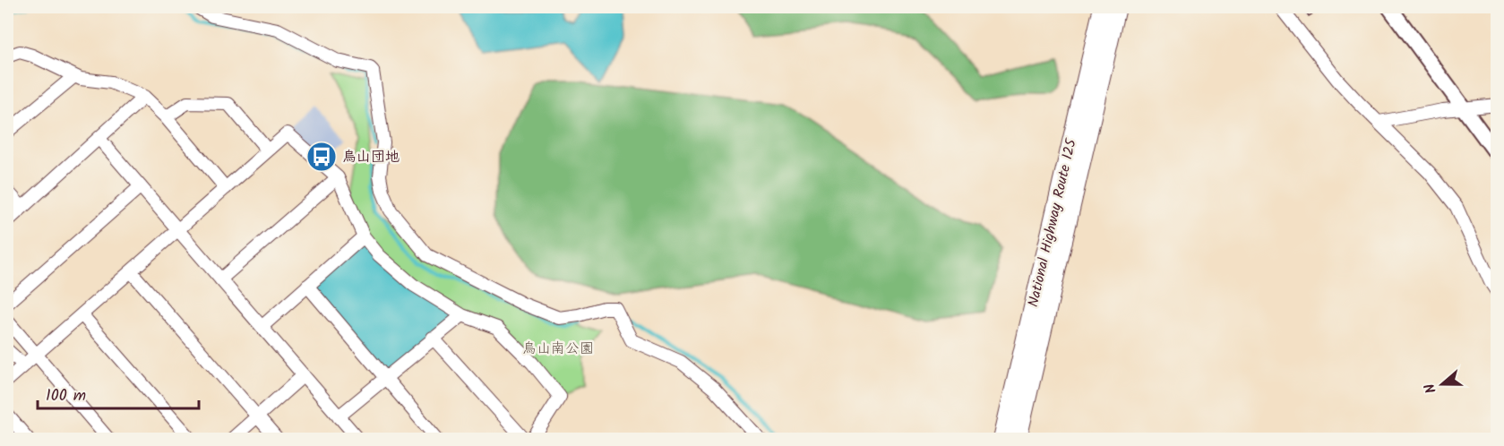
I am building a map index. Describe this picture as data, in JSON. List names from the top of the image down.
{
  "streets": {
    "highway": ["National Highway Route 125"]
  },
  "parks": ["烏山南公園"],
  "places": {
    "bus stop": ["烏山団地"]
  },
  "scale_bar": "100 m",
  "north": "left"
}
